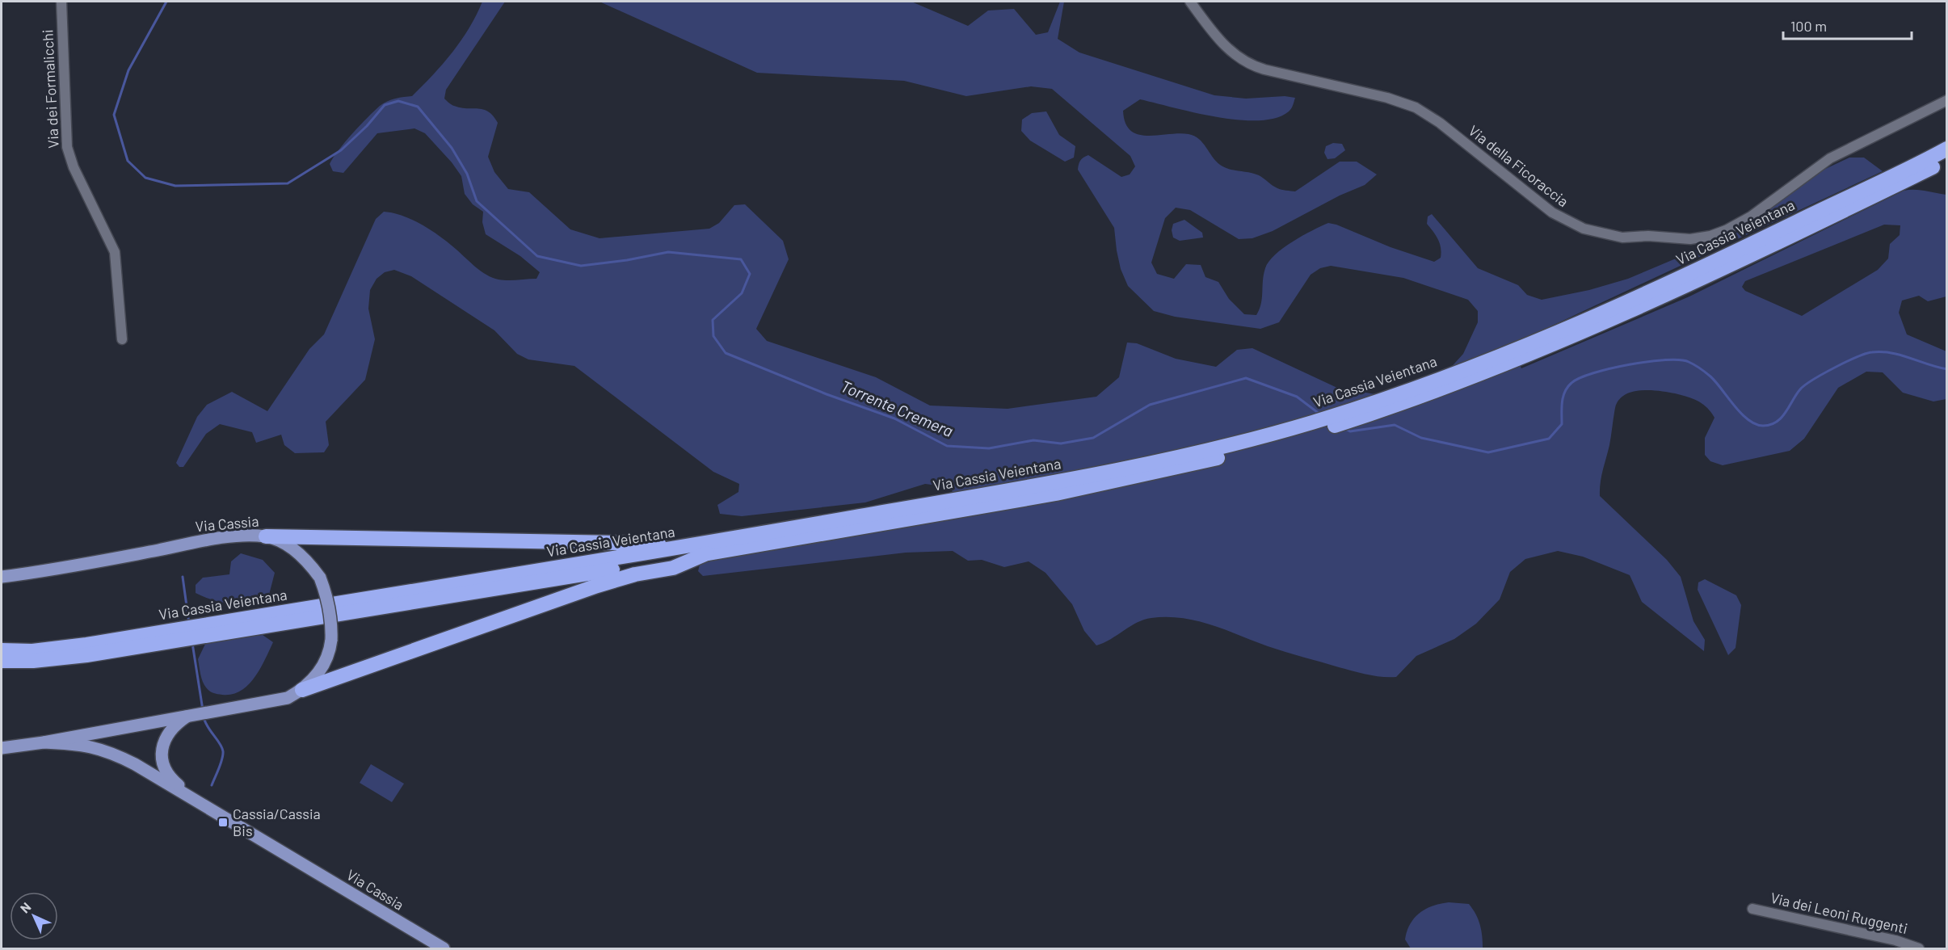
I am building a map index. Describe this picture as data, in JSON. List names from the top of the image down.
{
  "streets": {
    "highway": ["Via Cassia Veientana"],
    "main road": ["Via Cassia"],
    "street": ["Via dei Formalicchi", "Via della Ficoraccia", "Via dei Leoni Ruggenti"]
  },
  "water": ["Torrente Cremera"],
  "places": {
    "transit": ["Cassia/Cassia Bis"]
  },
  "scale_bar": "100 m",
  "north": "top left"
}
